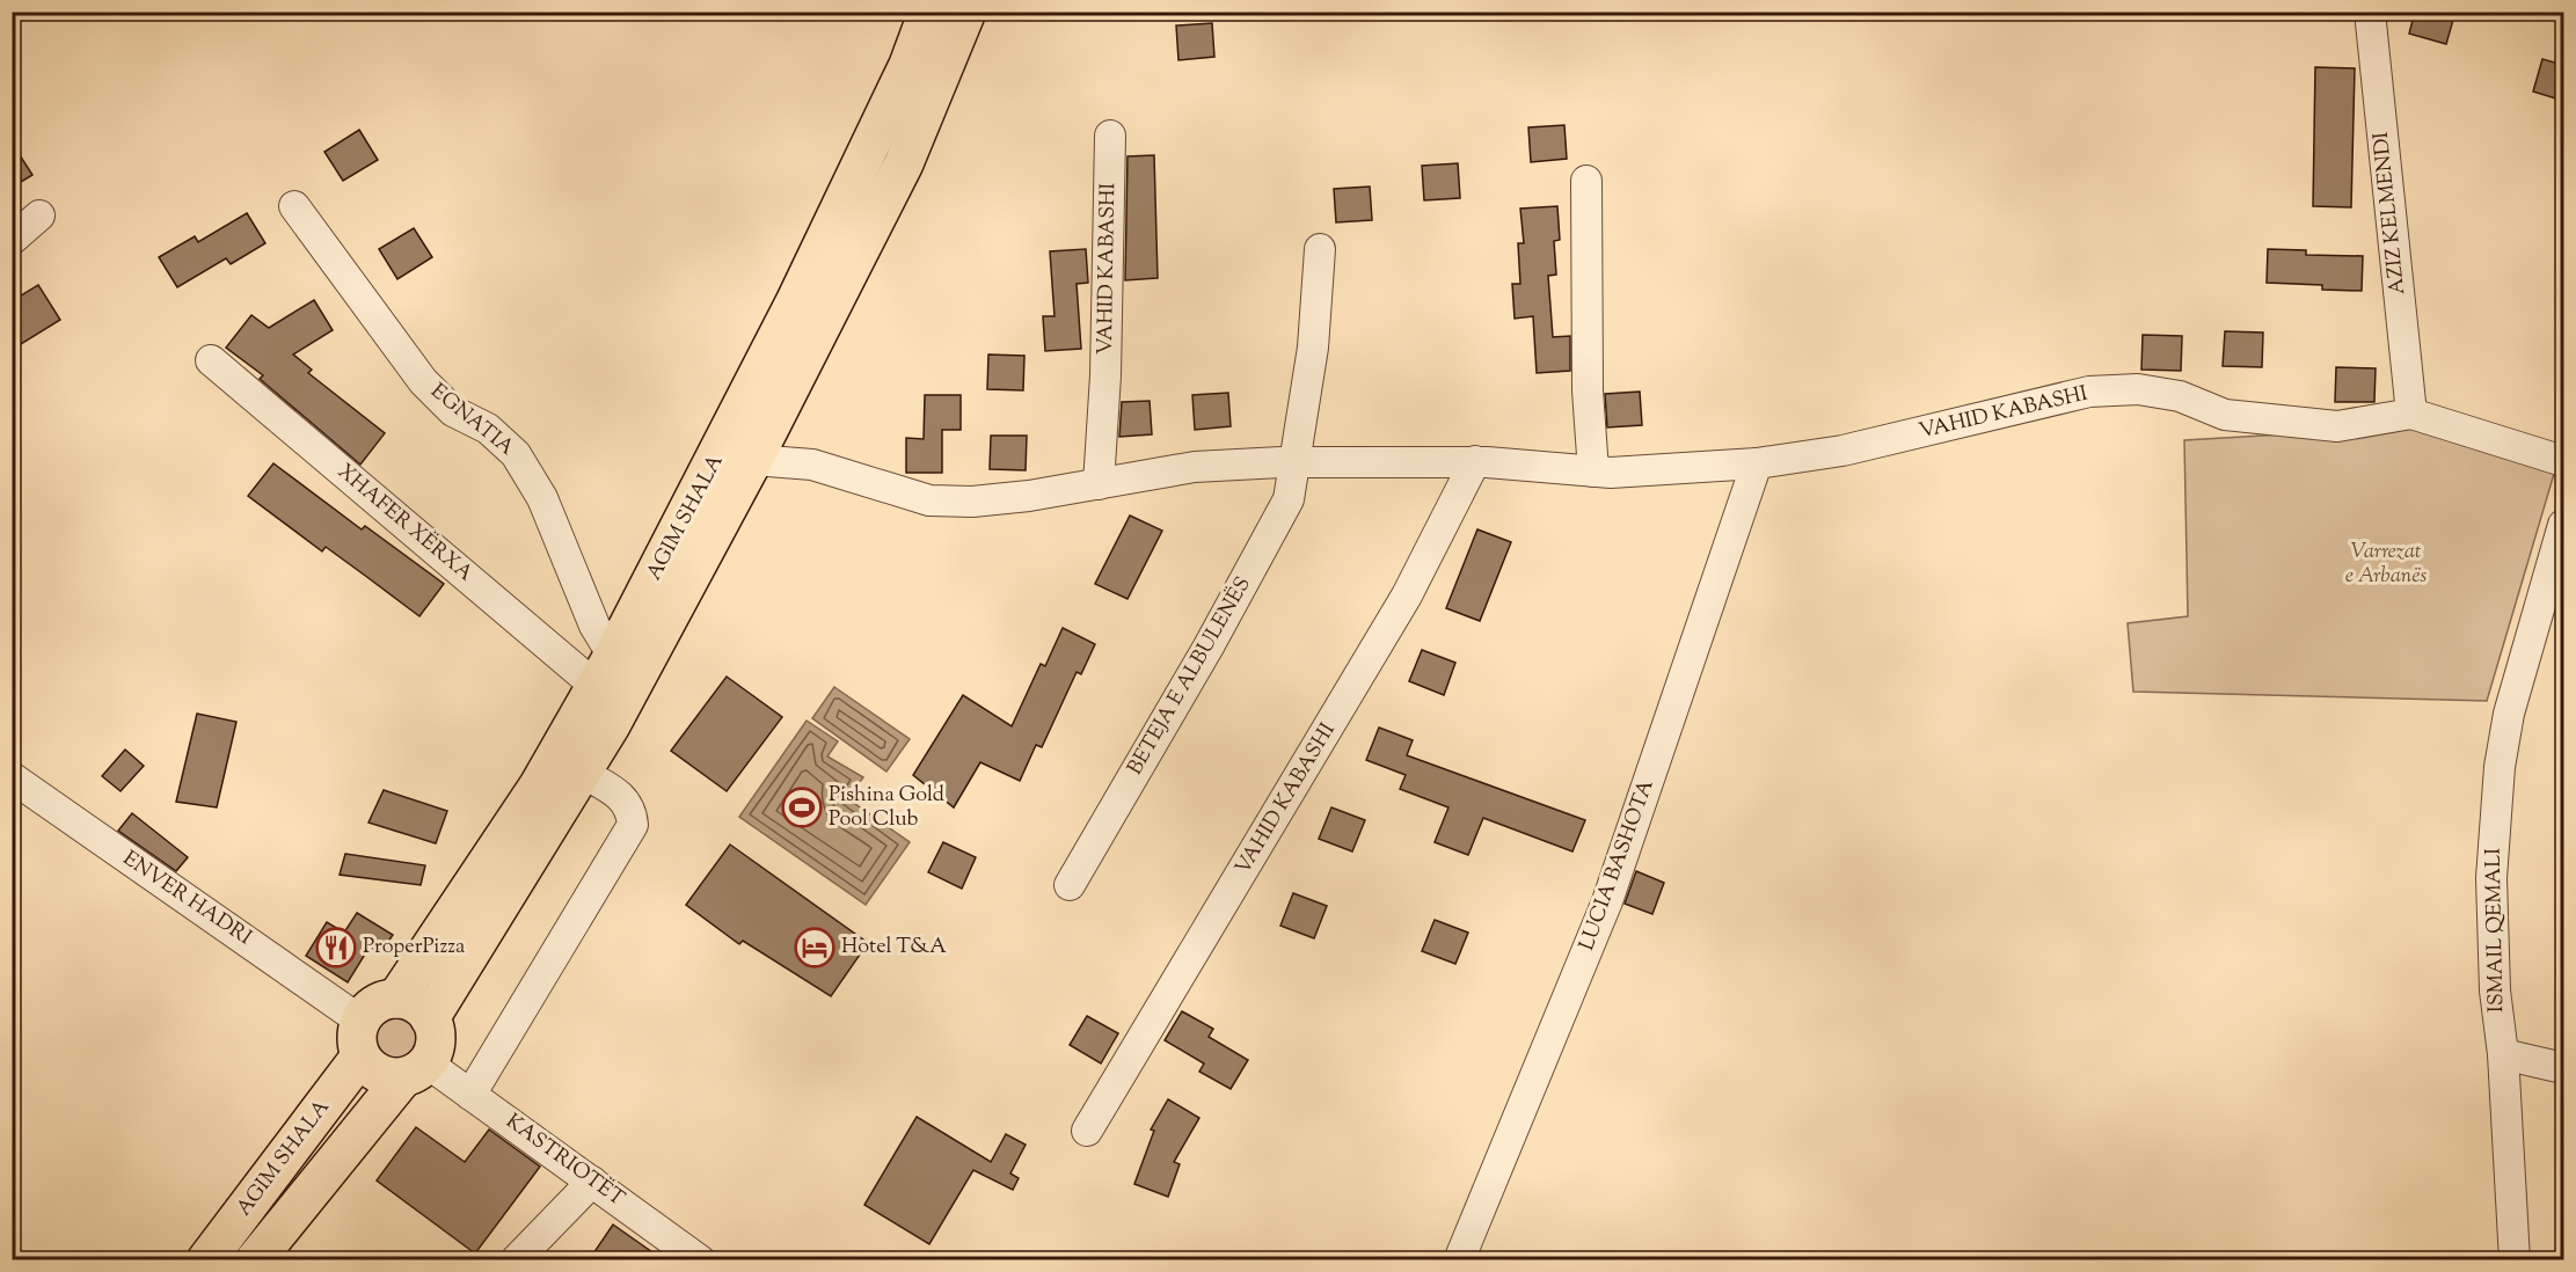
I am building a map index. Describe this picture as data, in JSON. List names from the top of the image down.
{
  "streets": {
    "main road": ["AGIM SHALA"],
    "street": [
      "AZIZ KELMENDI",
      "VAHID KABASHI",
      "EGNATIA",
      "XHAFER XËRXA",
      "BETEJA E ALBULENËS",
      "LUCIA BASHOTA",
      "ENVER HADRI",
      "ISMAIL QEMALI",
      "KASTRIOTËT"
    ]
  },
  "crossings": [
    ["AZIZ KELMENDI", "VAHID KABASHI"],
    ["VAHID KABASHI", "AGIM SHALA"],
    ["VAHID KABASHI", "BETEJA E ALBULENËS"],
    ["VAHID KABASHI", "LUCIA BASHOTA"],
    ["EGNATIA", "AGIM SHALA"],
    ["EGNATIA", "XHAFER XËRXA"],
    ["AGIM SHALA", "XHAFER XËRXA"],
    ["AGIM SHALA", "ENVER HADRI"],
    ["AGIM SHALA", "KASTRIOTËT"],
    ["ENVER HADRI", "KASTRIOTËT"]
  ],
  "parks": ["Varrezat e Arbanës"],
  "places": {
    "sports": ["Pishina Gold Pool Club"],
    "restaurant": ["ProperPizza"],
    "hotel": ["Hotel T&A"]
  }
}
